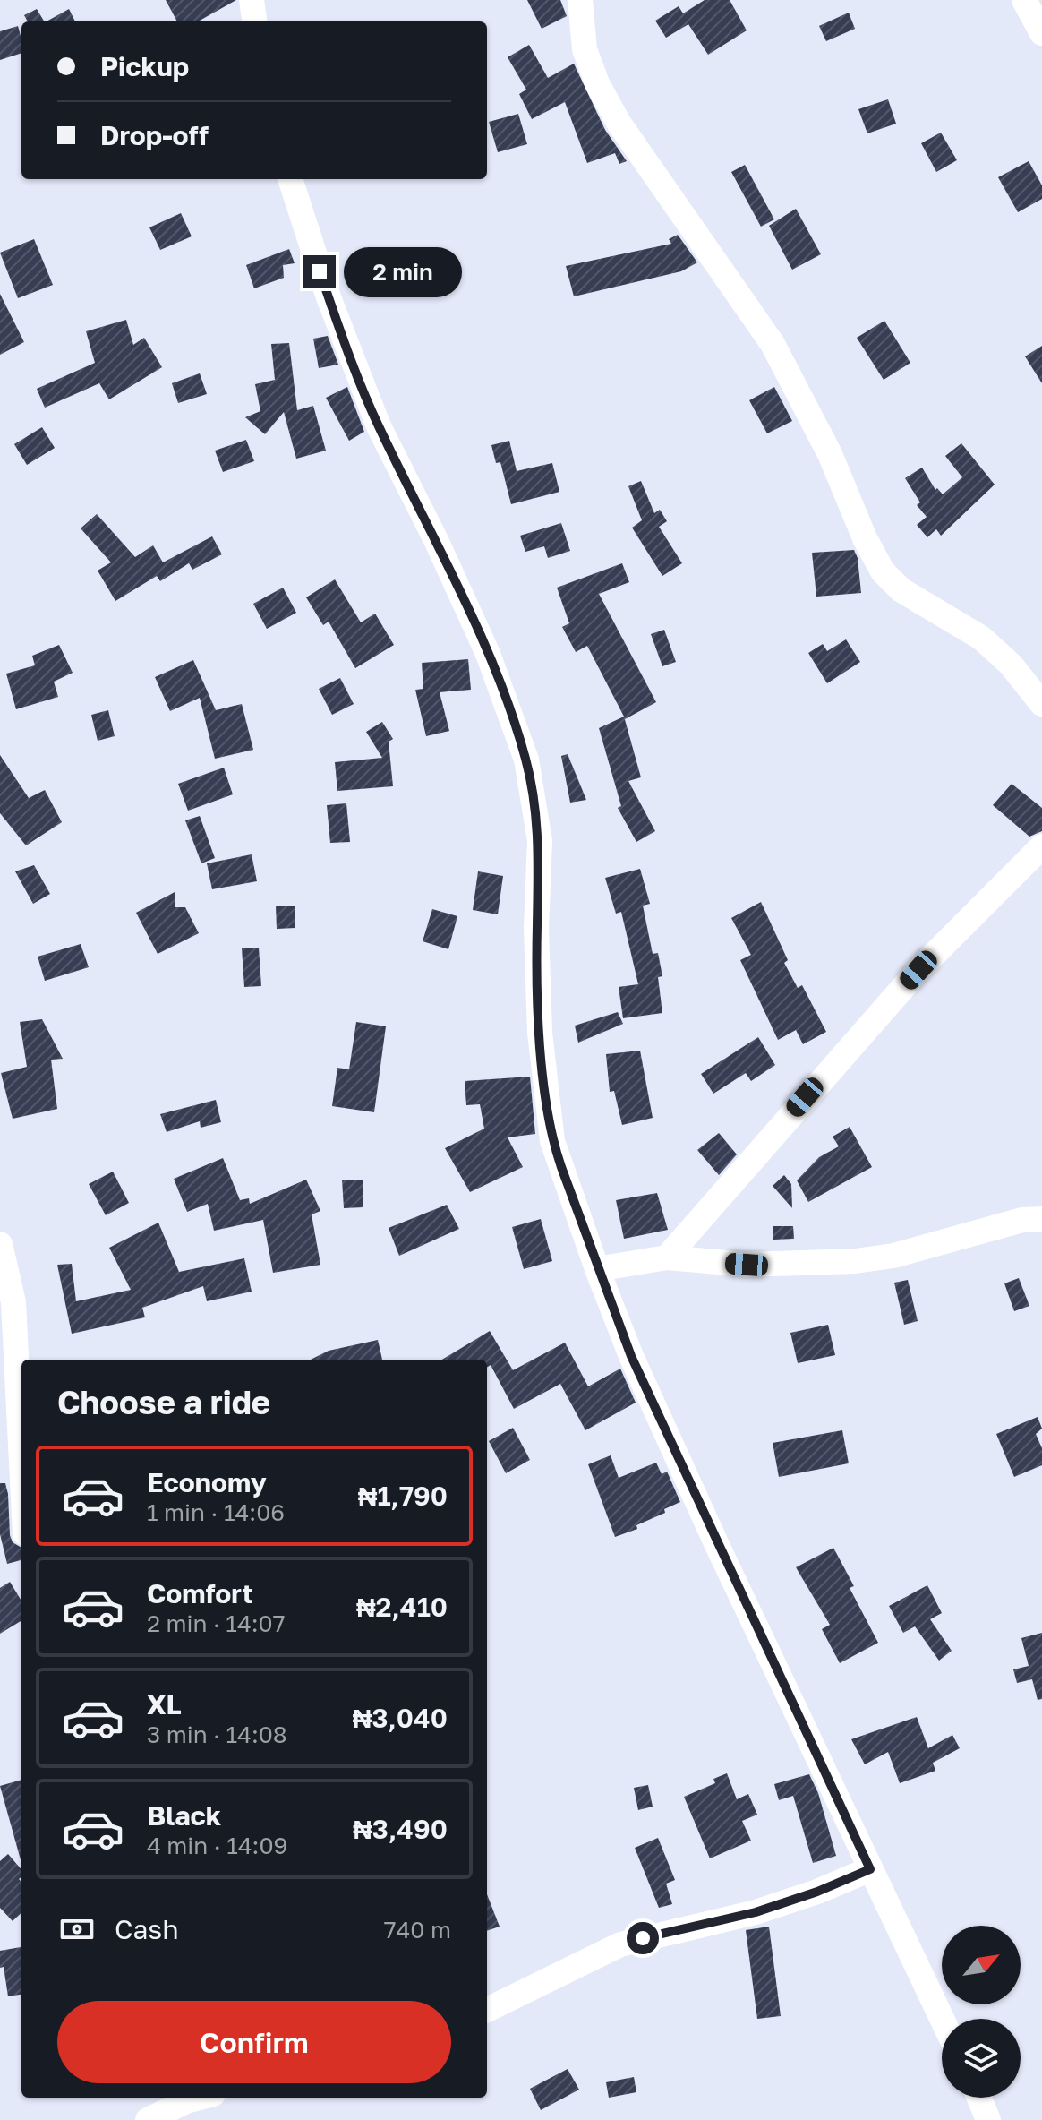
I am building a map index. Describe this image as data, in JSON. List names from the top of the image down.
{
  "north": "top right",
  "page": {
    "banner": ["Pickup", "Drop-off"],
    "bubble": "2 min",
    "heading": "Choose a ride",
    "list": [
      {
        "name": "Economy",
        "note": "1 min · 14:06",
        "value": "₦1,790"
      },
      {
        "name": "Comfort",
        "note": "2 min · 14:07",
        "value": "₦2,410"
      },
      {
        "name": "XL",
        "note": "3 min · 14:08",
        "value": "₦3,040"
      },
      {
        "name": "Black",
        "note": "4 min · 14:09",
        "value": "₦3,490"
      }
    ],
    "pay": ["Cash", "740 m"],
    "buttons": "Confirm"
  }
}
